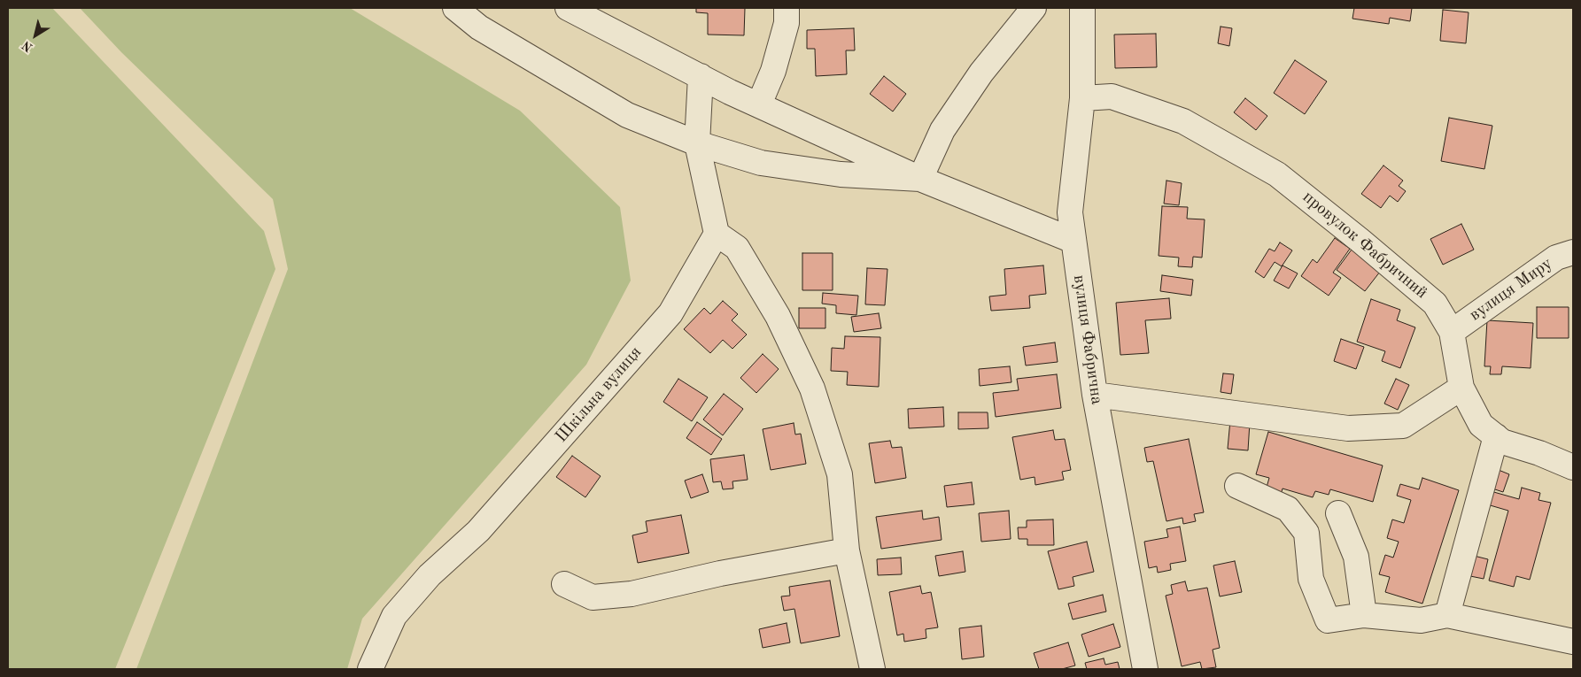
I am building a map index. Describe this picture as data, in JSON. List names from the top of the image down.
{
  "streets": {
    "street": [
      "провулок Фабричний",
      "вулиця Миру",
      "вулиця Фабрична",
      "Шкільна вулиця"
    ]
  },
  "crossings": [
    ["провулок Фабричний", "вулиця Миру"],
    ["провулок Фабричний", "вулиця Фабрична"]
  ],
  "north": "bottom left"
}
